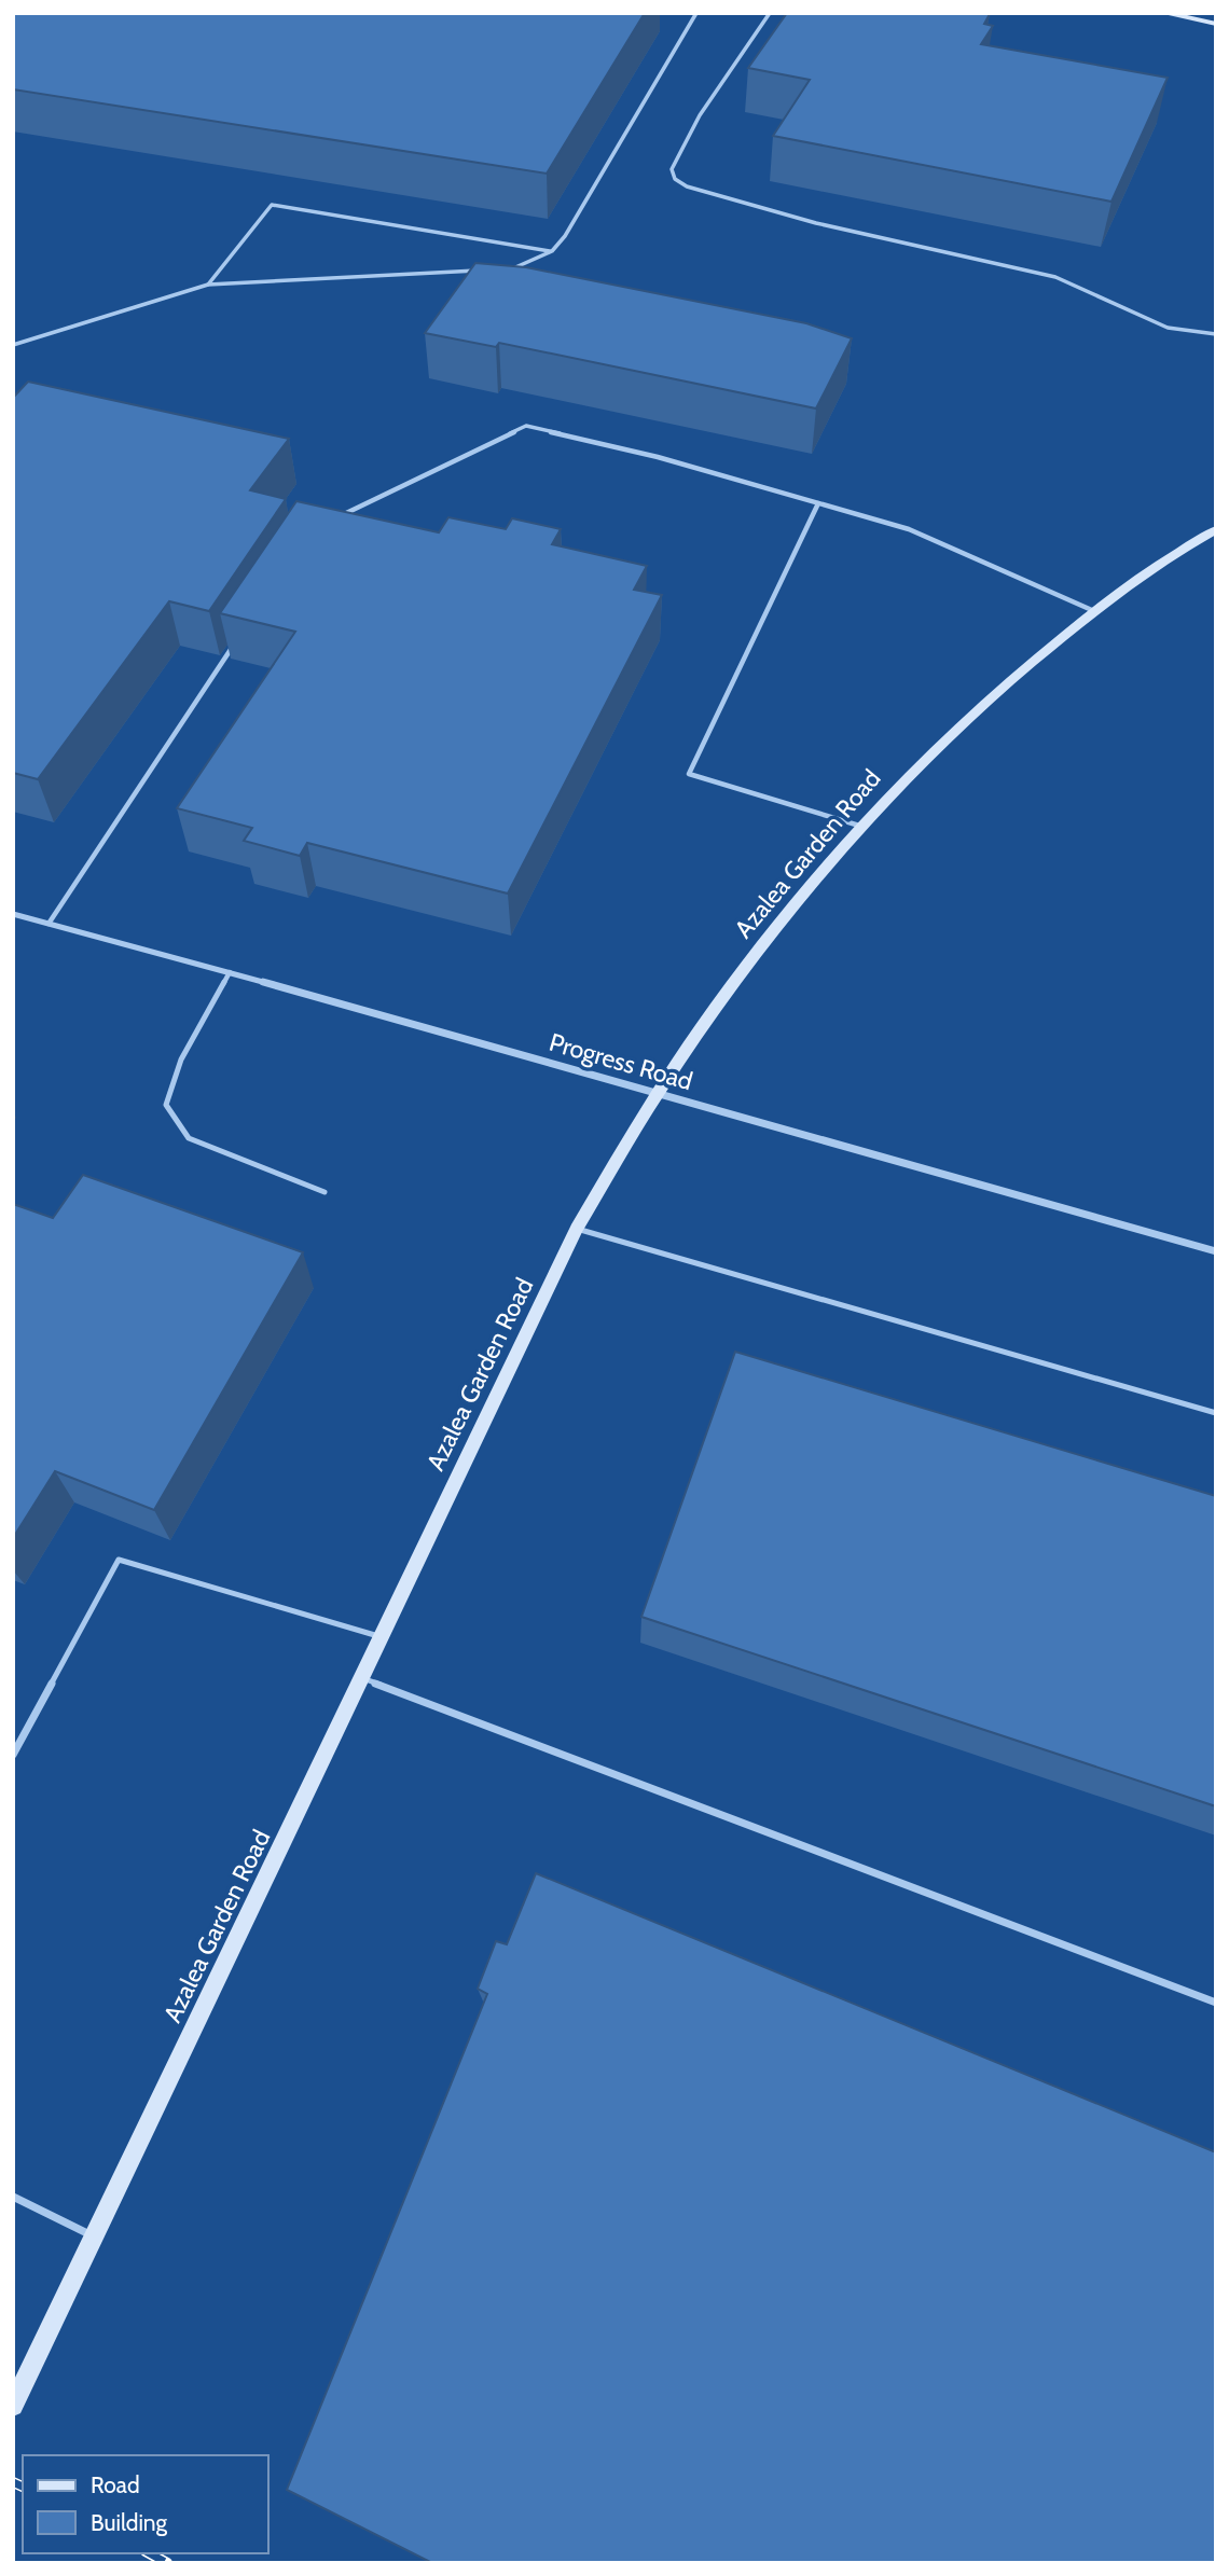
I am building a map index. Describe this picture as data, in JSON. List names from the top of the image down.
{
  "streets": {
    "main road": ["Azalea Garden Road"],
    "street": ["Progress Road"]
  },
  "crossings": [
    ["Azalea Garden Road", "Progress Road"]
  ],
  "legend": ["Road", "Building"]
}
